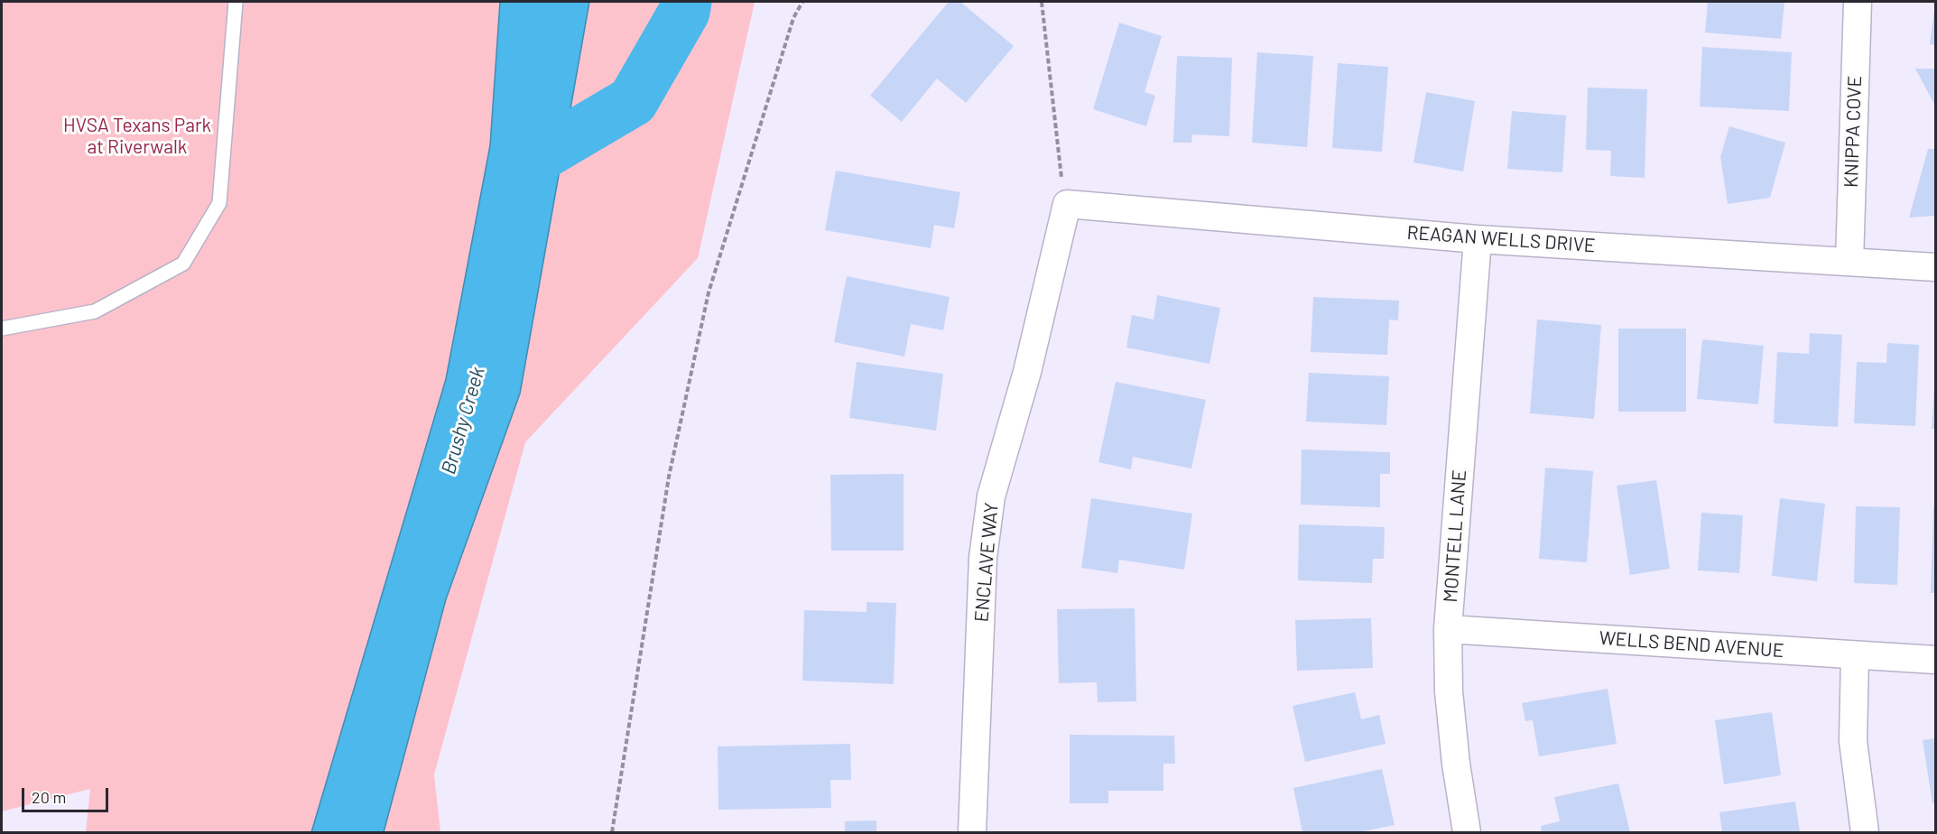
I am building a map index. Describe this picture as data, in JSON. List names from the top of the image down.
{
  "streets": {
    "street": [
      "KNIPPA COVE",
      "REAGAN WELLS DRIVE",
      "MONTELL LANE",
      "ENCLAVE WAY",
      "WELLS BEND AVENUE"
    ]
  },
  "crossings": [
    ["KNIPPA COVE", "REAGAN WELLS DRIVE"],
    ["REAGAN WELLS DRIVE", "MONTELL LANE"],
    ["REAGAN WELLS DRIVE", "ENCLAVE WAY"],
    ["MONTELL LANE", "WELLS BEND AVENUE"]
  ],
  "water": ["Brushy Creek"],
  "parks": ["HVSA Texans Park at Riverwalk"],
  "scale_bar": "20 m"
}
